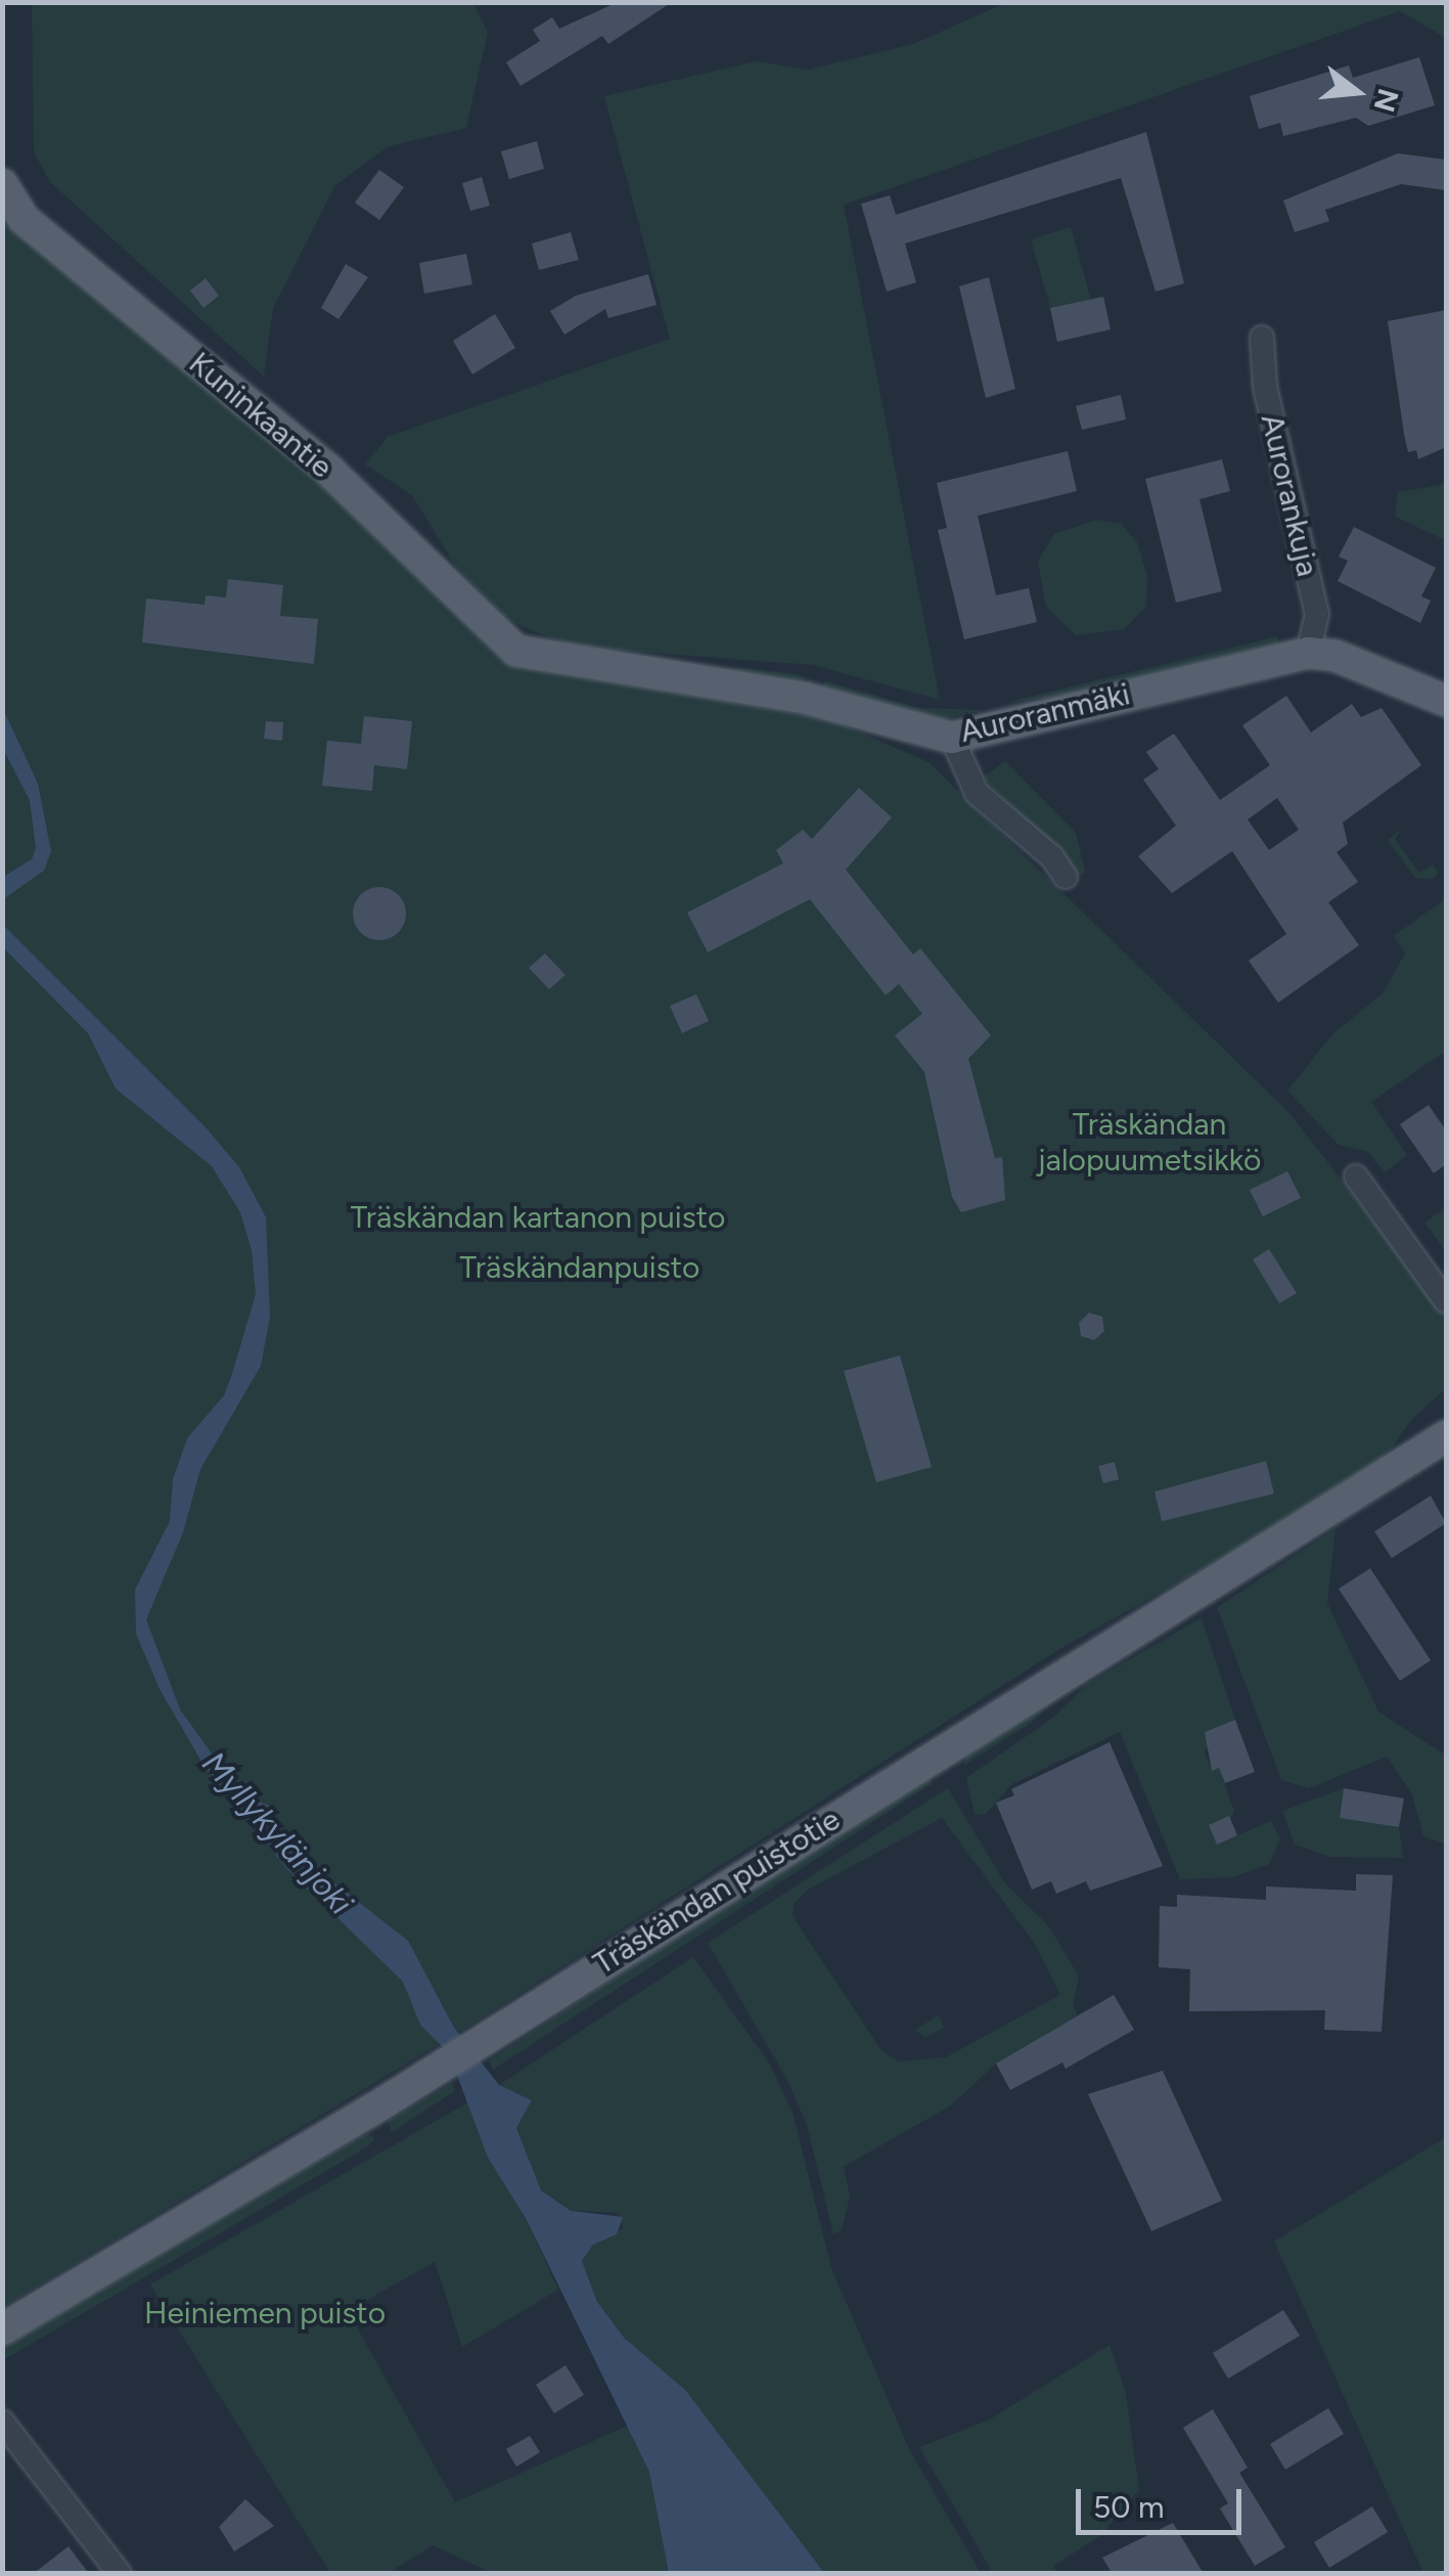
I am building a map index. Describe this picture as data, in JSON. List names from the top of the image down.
{
  "streets": {
    "main road": ["Kuninkaantie", "Auroranmäki", "Träskändan puistotie"],
    "street": ["Aurorankuja"]
  },
  "crossings": [
    ["Kuninkaantie", "Auroranmäki"],
    ["Aurorankuja", "Auroranmäki"]
  ],
  "water": ["Myllykylänjoki"],
  "parks": [
    "Träskändan jalopuumetsikkö",
    "Träskändan kartanon puisto",
    "Träskändanpuisto",
    "Heiniemen puisto"
  ],
  "scale_bar": "50 m",
  "north": "right"
}
